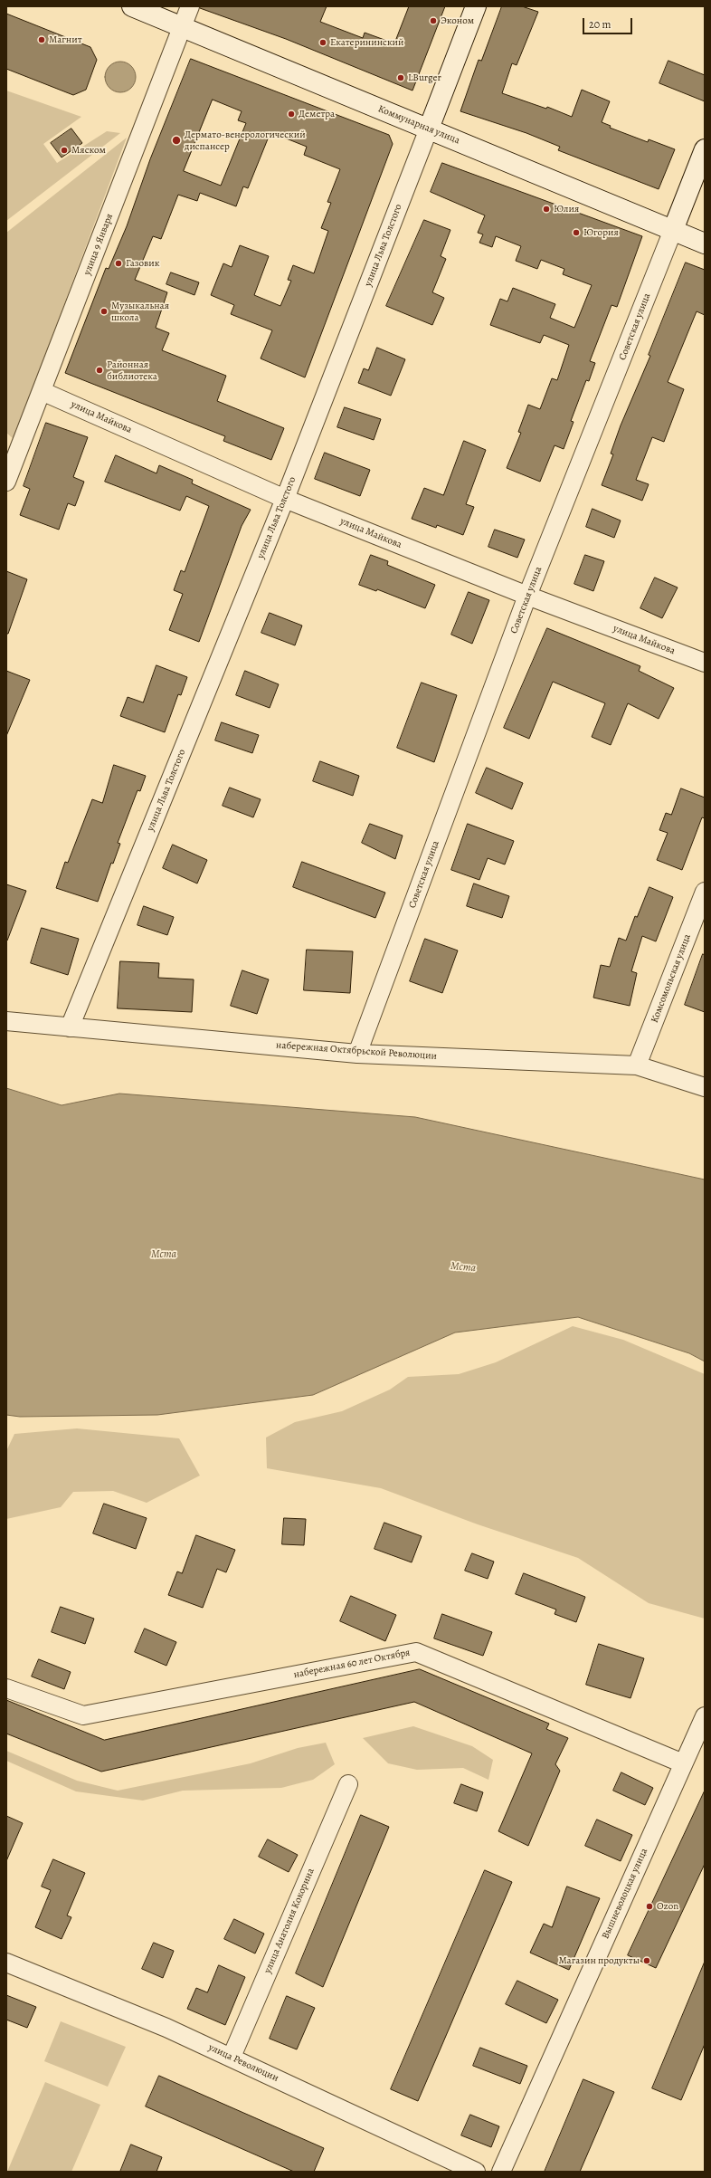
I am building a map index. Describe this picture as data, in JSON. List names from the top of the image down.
{
  "streets": {
    "main road": ["Коммунарная улица", "улица Льва Толстого", "Советская улица"],
    "street": [
      "улица 9 Января",
      "улица Майкова",
      "Комсомольская улица",
      "набережная Октябрьской Революции",
      "набережная 60 лет Октября",
      "Вышневолоцкая улица",
      "улица Анатолия Кокорина",
      "улица Революции"
    ]
  },
  "crossings": [
    ["Коммунарная улица", "улица 9 Января"],
    ["Коммунарная улица", "улица Льва Толстого"],
    ["Коммунарная улица", "Советская улица"],
    ["улица 9 Января", "улица Майкова"],
    ["улица Льва Толстого", "улица Майкова"],
    ["улица Льва Толстого", "набережная Октябрьской Революции"],
    ["Советская улица", "улица Майкова"],
    ["Советская улица", "набережная Октябрьской Революции"],
    ["Комсомольская улица", "набережная Октябрьской Революции"],
    ["набережная 60 лет Октября", "Вышневолоцкая улица"],
    ["улица Анатолия Кокорина", "улица Революции"]
  ],
  "water": ["Мста"],
  "places": [
    "Эконом",
    "Магнит",
    "Екатерининский",
    "LBurger",
    "Деметра",
    "Дермато-венерологический диспансер",
    "Мяском",
    "Юлия",
    "Югория",
    "Газовик",
    "Mузыкальная школа",
    "Районная библиотека",
    "Ozon",
    "Магазин продукты"
  ],
  "scale_bar": "20 m"
}
